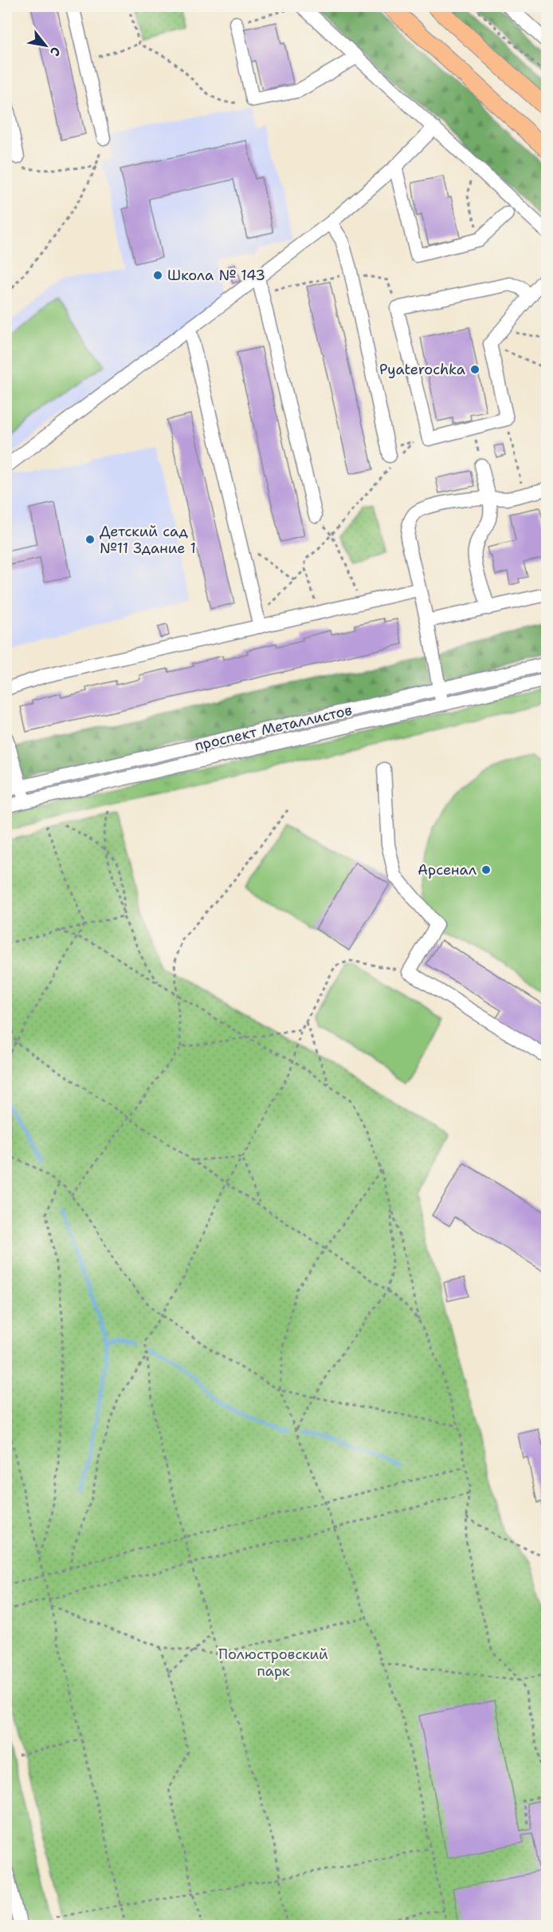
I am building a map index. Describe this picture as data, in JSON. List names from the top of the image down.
{
  "streets": {
    "street": ["проспект Металлистов"]
  },
  "parks": ["Полюстровский парк"],
  "places": [
    "Школа № 143",
    "Pyaterochka",
    "Детский сад №11 Здание 1",
    "Арсенал"
  ],
  "north": "bottom right"
}
